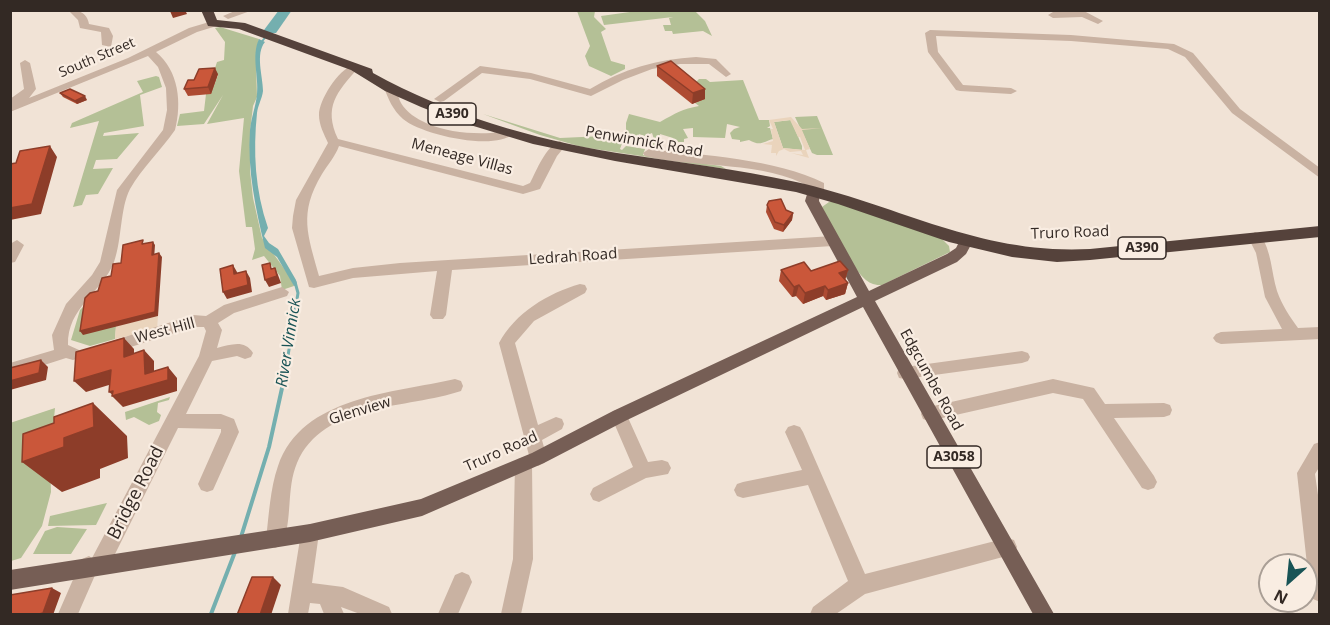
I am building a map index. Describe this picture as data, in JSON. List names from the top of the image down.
{
  "streets": {
    "highway": ["A390", "Penwinnick Road", "Truro Road"],
    "main road": ["Edgcumbe Road", "A3058"],
    "street": [
      "South Street",
      "Meneage Villas",
      "Ledrah Road",
      "West Hill",
      "Glenview",
      "Bridge Road"
    ]
  },
  "crossings": [
    ["South Street", "Penwinnick Road"],
    ["Penwinnick Road", "Meneage Villas"],
    ["Penwinnick Road", "Truro Road"],
    ["Penwinnick Road", "Edgcumbe Road"],
    ["Meneage Villas", "Ledrah Road"],
    ["Truro Road", "Edgcumbe Road"],
    ["Truro Road", "Glenview"],
    ["Truro Road", "Bridge Road"],
    ["Ledrah Road", "Edgcumbe Road"],
    ["West Hill", "Bridge Road"]
  ],
  "water": ["River Vinnick"],
  "north": "bottom left"
}
